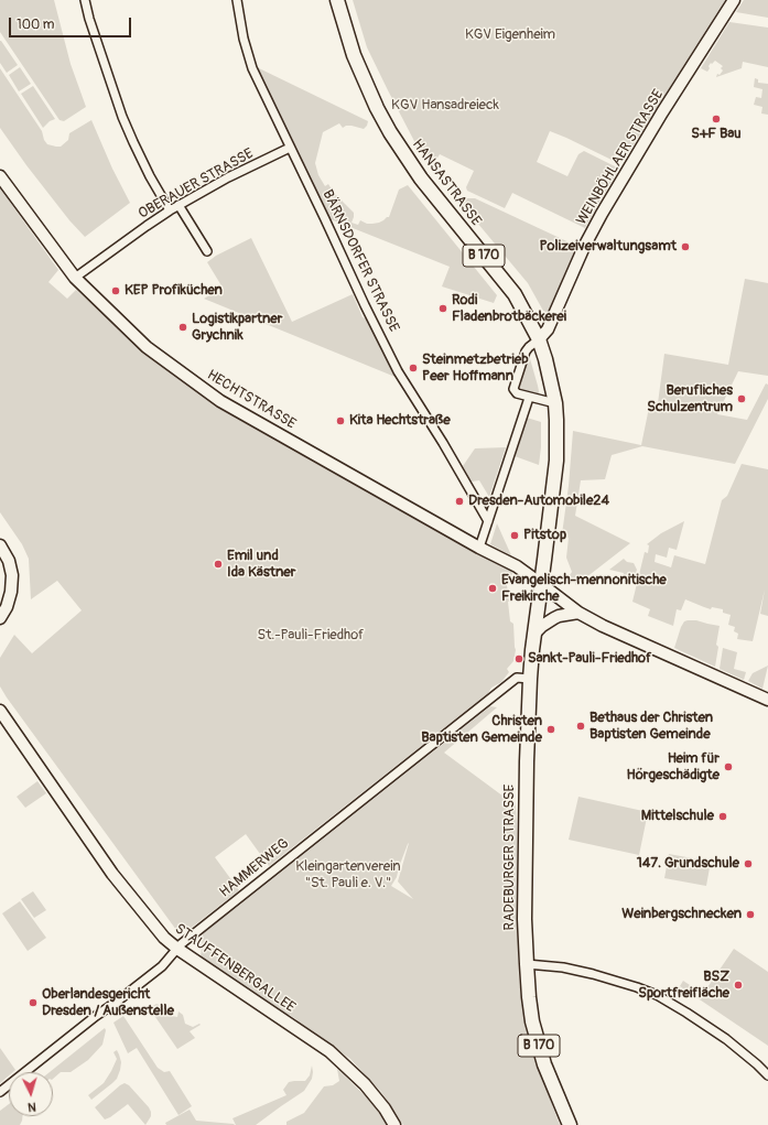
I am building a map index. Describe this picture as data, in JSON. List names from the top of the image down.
{
  "streets": {
    "main road": ["HANSASTRASSE", "B 170", "RADEBURGER STRASSE"],
    "street": [
      "WEINBÖHLAER STRASSE",
      "OBERAUER STRASSE",
      "BÄRNSDORFER STRASSE",
      "HECHTSTRASSE",
      "HAMMERWEG",
      "STAUFFENBERGALLEE"
    ]
  },
  "crossings": [
    ["WEINBÖHLAER STRASSE", "HANSASTRASSE"],
    ["HANSASTRASSE", "HECHTSTRASSE"],
    ["HANSASTRASSE", "RADEBURGER STRASSE"],
    ["OBERAUER STRASSE", "BÄRNSDORFER STRASSE"],
    ["OBERAUER STRASSE", "HECHTSTRASSE"],
    ["HECHTSTRASSE", "RADEBURGER STRASSE"],
    ["RADEBURGER STRASSE", "HAMMERWEG"],
    ["HAMMERWEG", "STAUFFENBERGALLEE"]
  ],
  "parks": [
    "KGV Eigenheim",
    "KGV Hansadreieck",
    "St.-Pauli-Friedhof",
    "Kleingartenverein \"St. Pauli e. V.\""
  ],
  "places": [
    "S+F Bau",
    "Polizeiverwaltungsamt",
    "KEP Profiküchen",
    "Rodi Fladenbrotbäckerei",
    "Logistikpartner Grychnik",
    "Steinmetzbetrieb Peer Hoffmann",
    "Berufliches Schulzentrum",
    "Kita Hechtstraße",
    "Dresden-Automobile24",
    "Pitstop",
    "Emil und Ida Kästner",
    "Evangelisch-mennonitische Freikirche",
    "Sankt-Pauli-Friedhof",
    "Bethaus der Christen Baptisten Gemeinde",
    "Christen Baptisten Gemeinde",
    "Heim für Hörgeschädigte",
    "Mittelschule",
    "147. Grundschule",
    "Weinbergschnecken",
    "BSZ Sportfreifläche",
    "Oberlandesgericht Dresden / Außenstelle"
  ],
  "scale_bar": "100 m",
  "north": "bottom"
}
